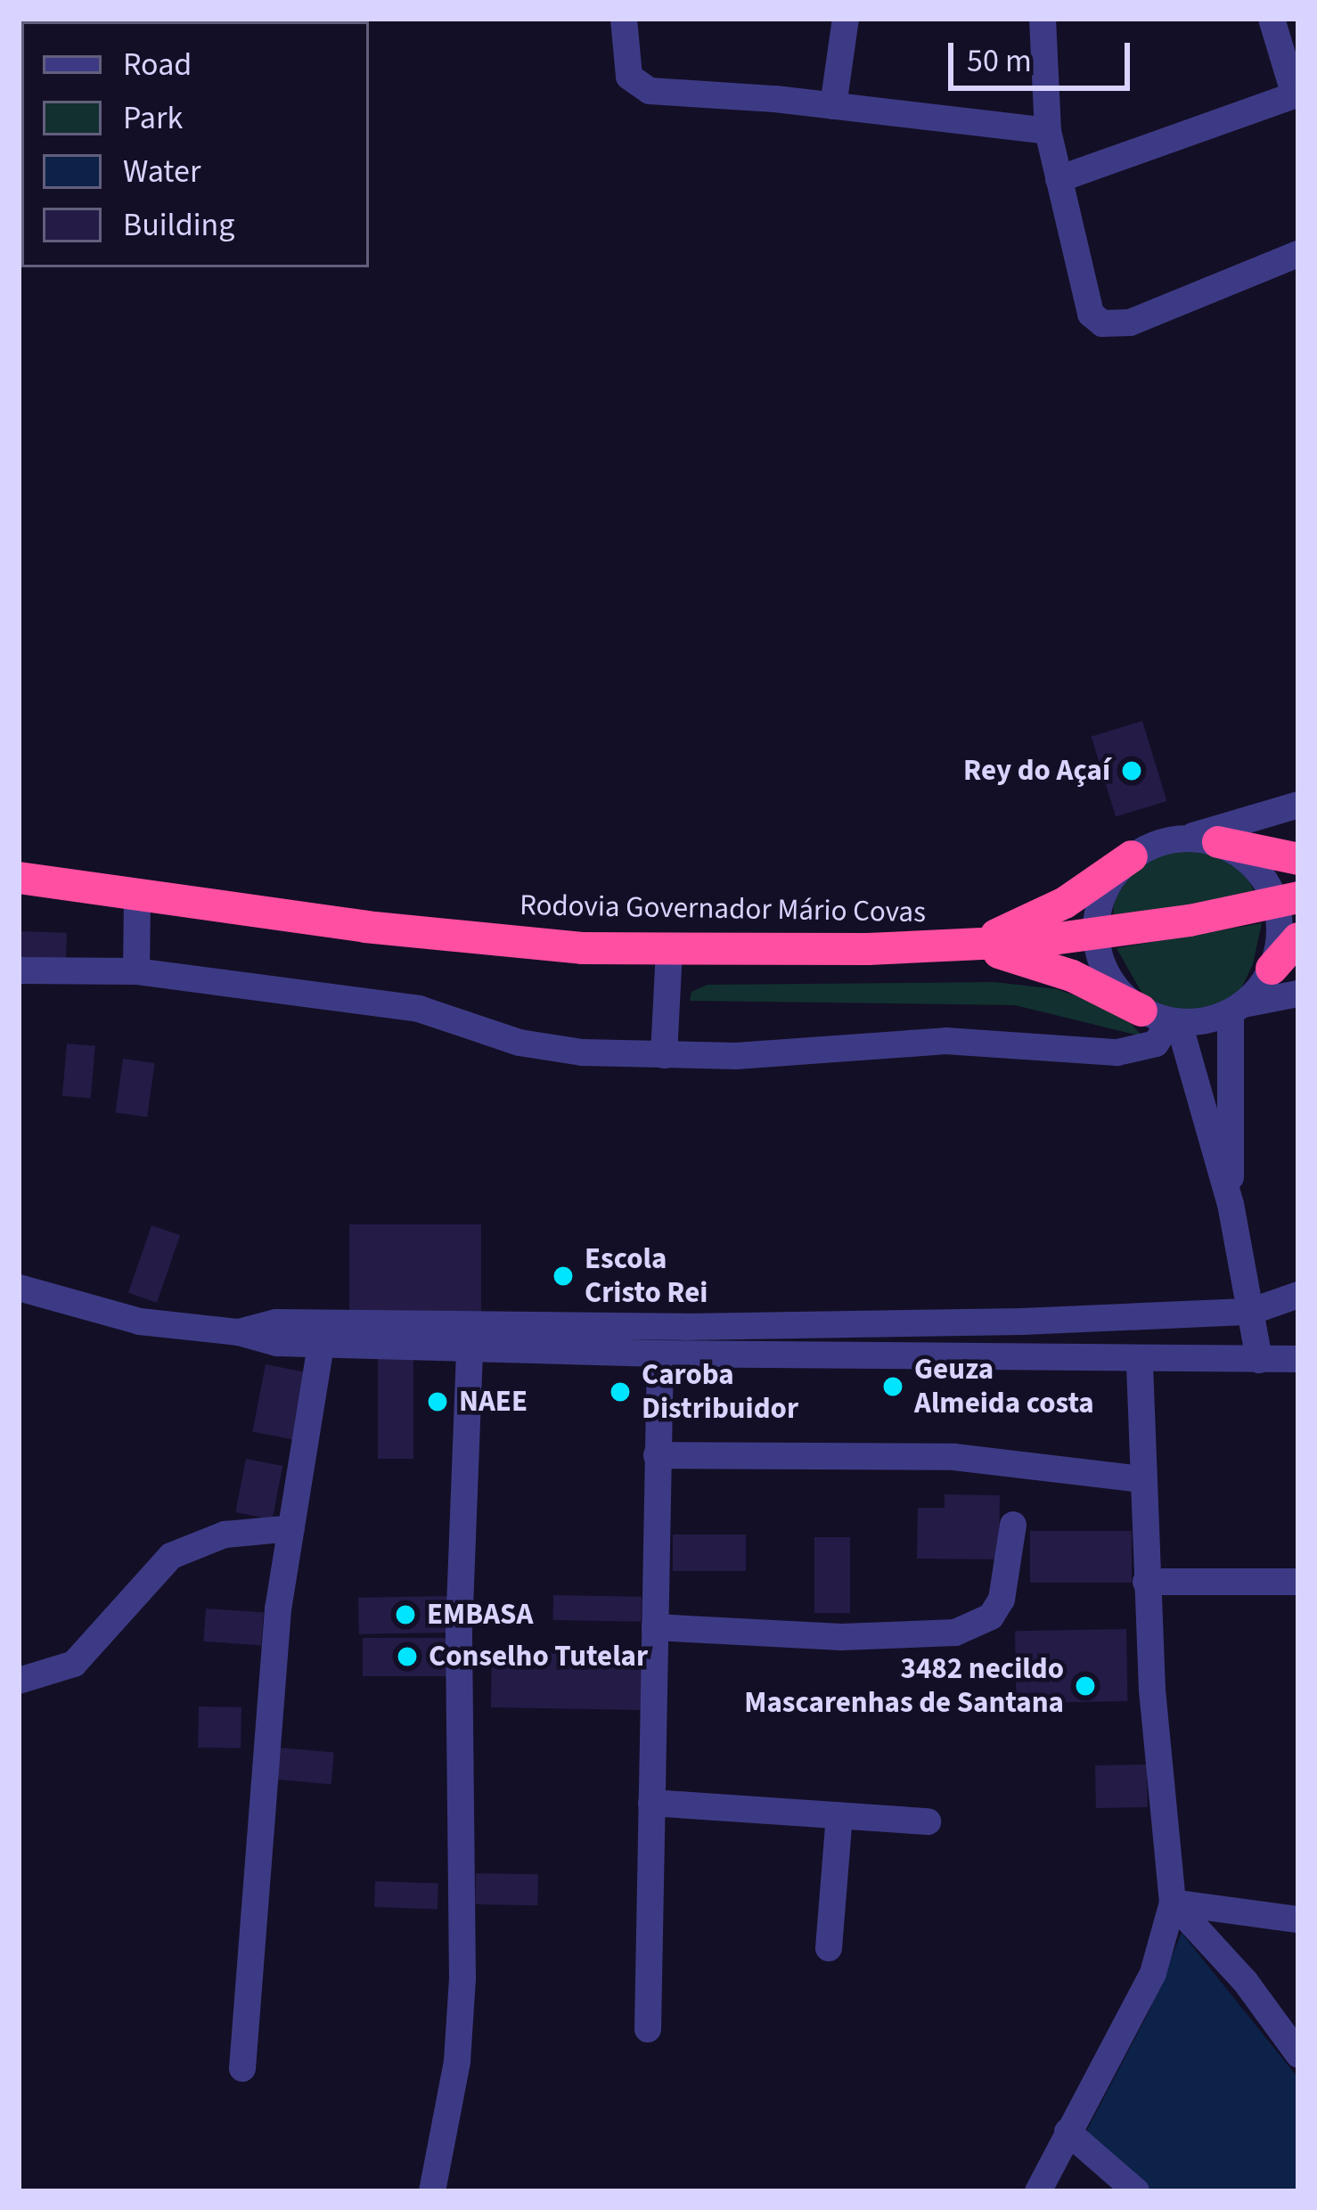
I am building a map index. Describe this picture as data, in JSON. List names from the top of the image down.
{
  "streets": {
    "highway": ["Rodovia Governador Mário Covas"]
  },
  "places": [
    "Rey do Açaí",
    "Escola Cristo Rei",
    "Geuza Almeida costa",
    "Caroba Distribuidor",
    "NAEE",
    "EMBASA",
    "Conselho Tutelar",
    "3482 necildo Mascarenhas de Santana"
  ],
  "legend": [
    "Road",
    "Park",
    "Water",
    "Building"
  ],
  "scale_bar": "50 m"
}
